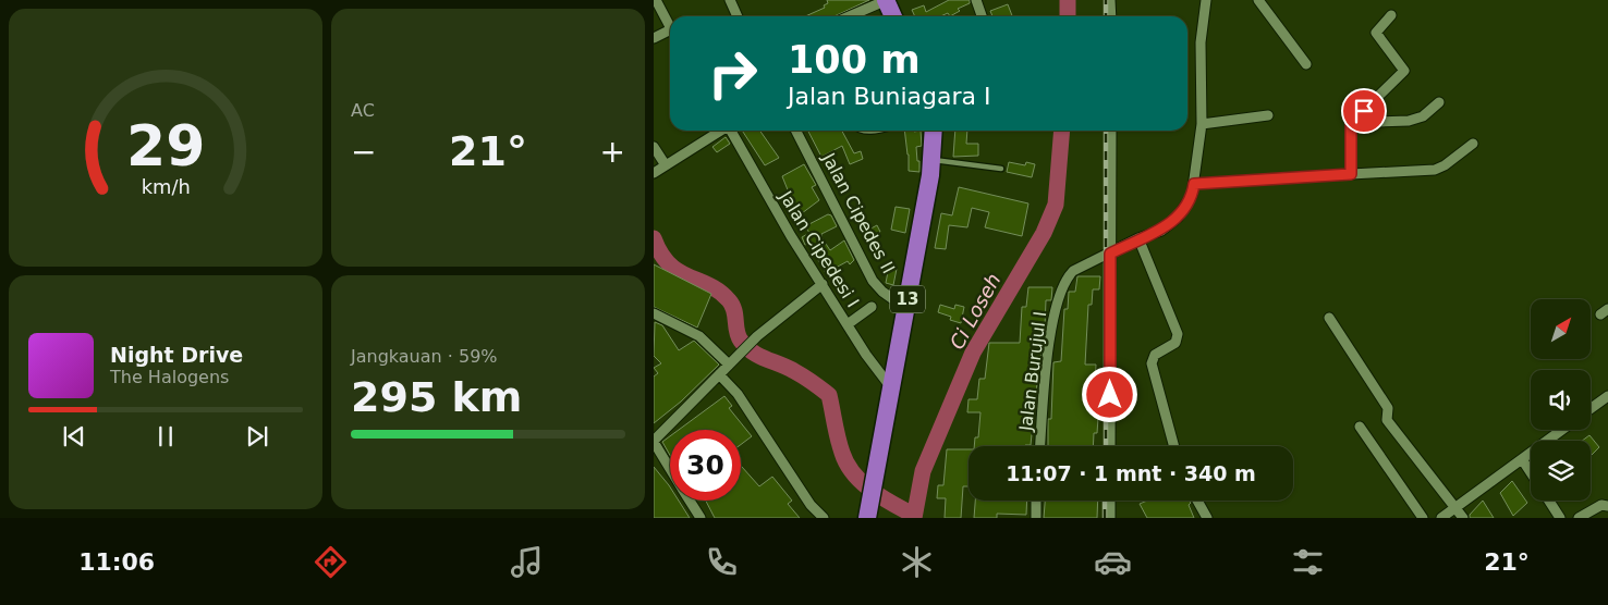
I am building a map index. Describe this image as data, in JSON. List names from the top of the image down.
{
  "streets": {
    "highway": ["13"],
    "street": ["Jalan Cipedes II", "Jalan Cipedesi I", "Jalan Burujul I"]
  },
  "crossings": [
    ["Jalan Cipedes II", "13"],
    ["Jalan Cipedesi I", "13"]
  ],
  "water": ["Ci Loseh"],
  "north": "top right",
  "page": {
    "tile": [
      "AC",
      ["Jangkauan · 59%", "295 km"]
    ],
    "turn": ["100 m", "Jalan Buniagara I"],
    "heat": ["−", "21°", "+"],
    "song": ["Night Drive", "The Halogens"],
    "limit": "30",
    "trip": "11:07 · 1 mnt · 340 m",
    "tabs": ["11:06", "21°"],
    "gauge": ["29", "km/h"]
  }
}
